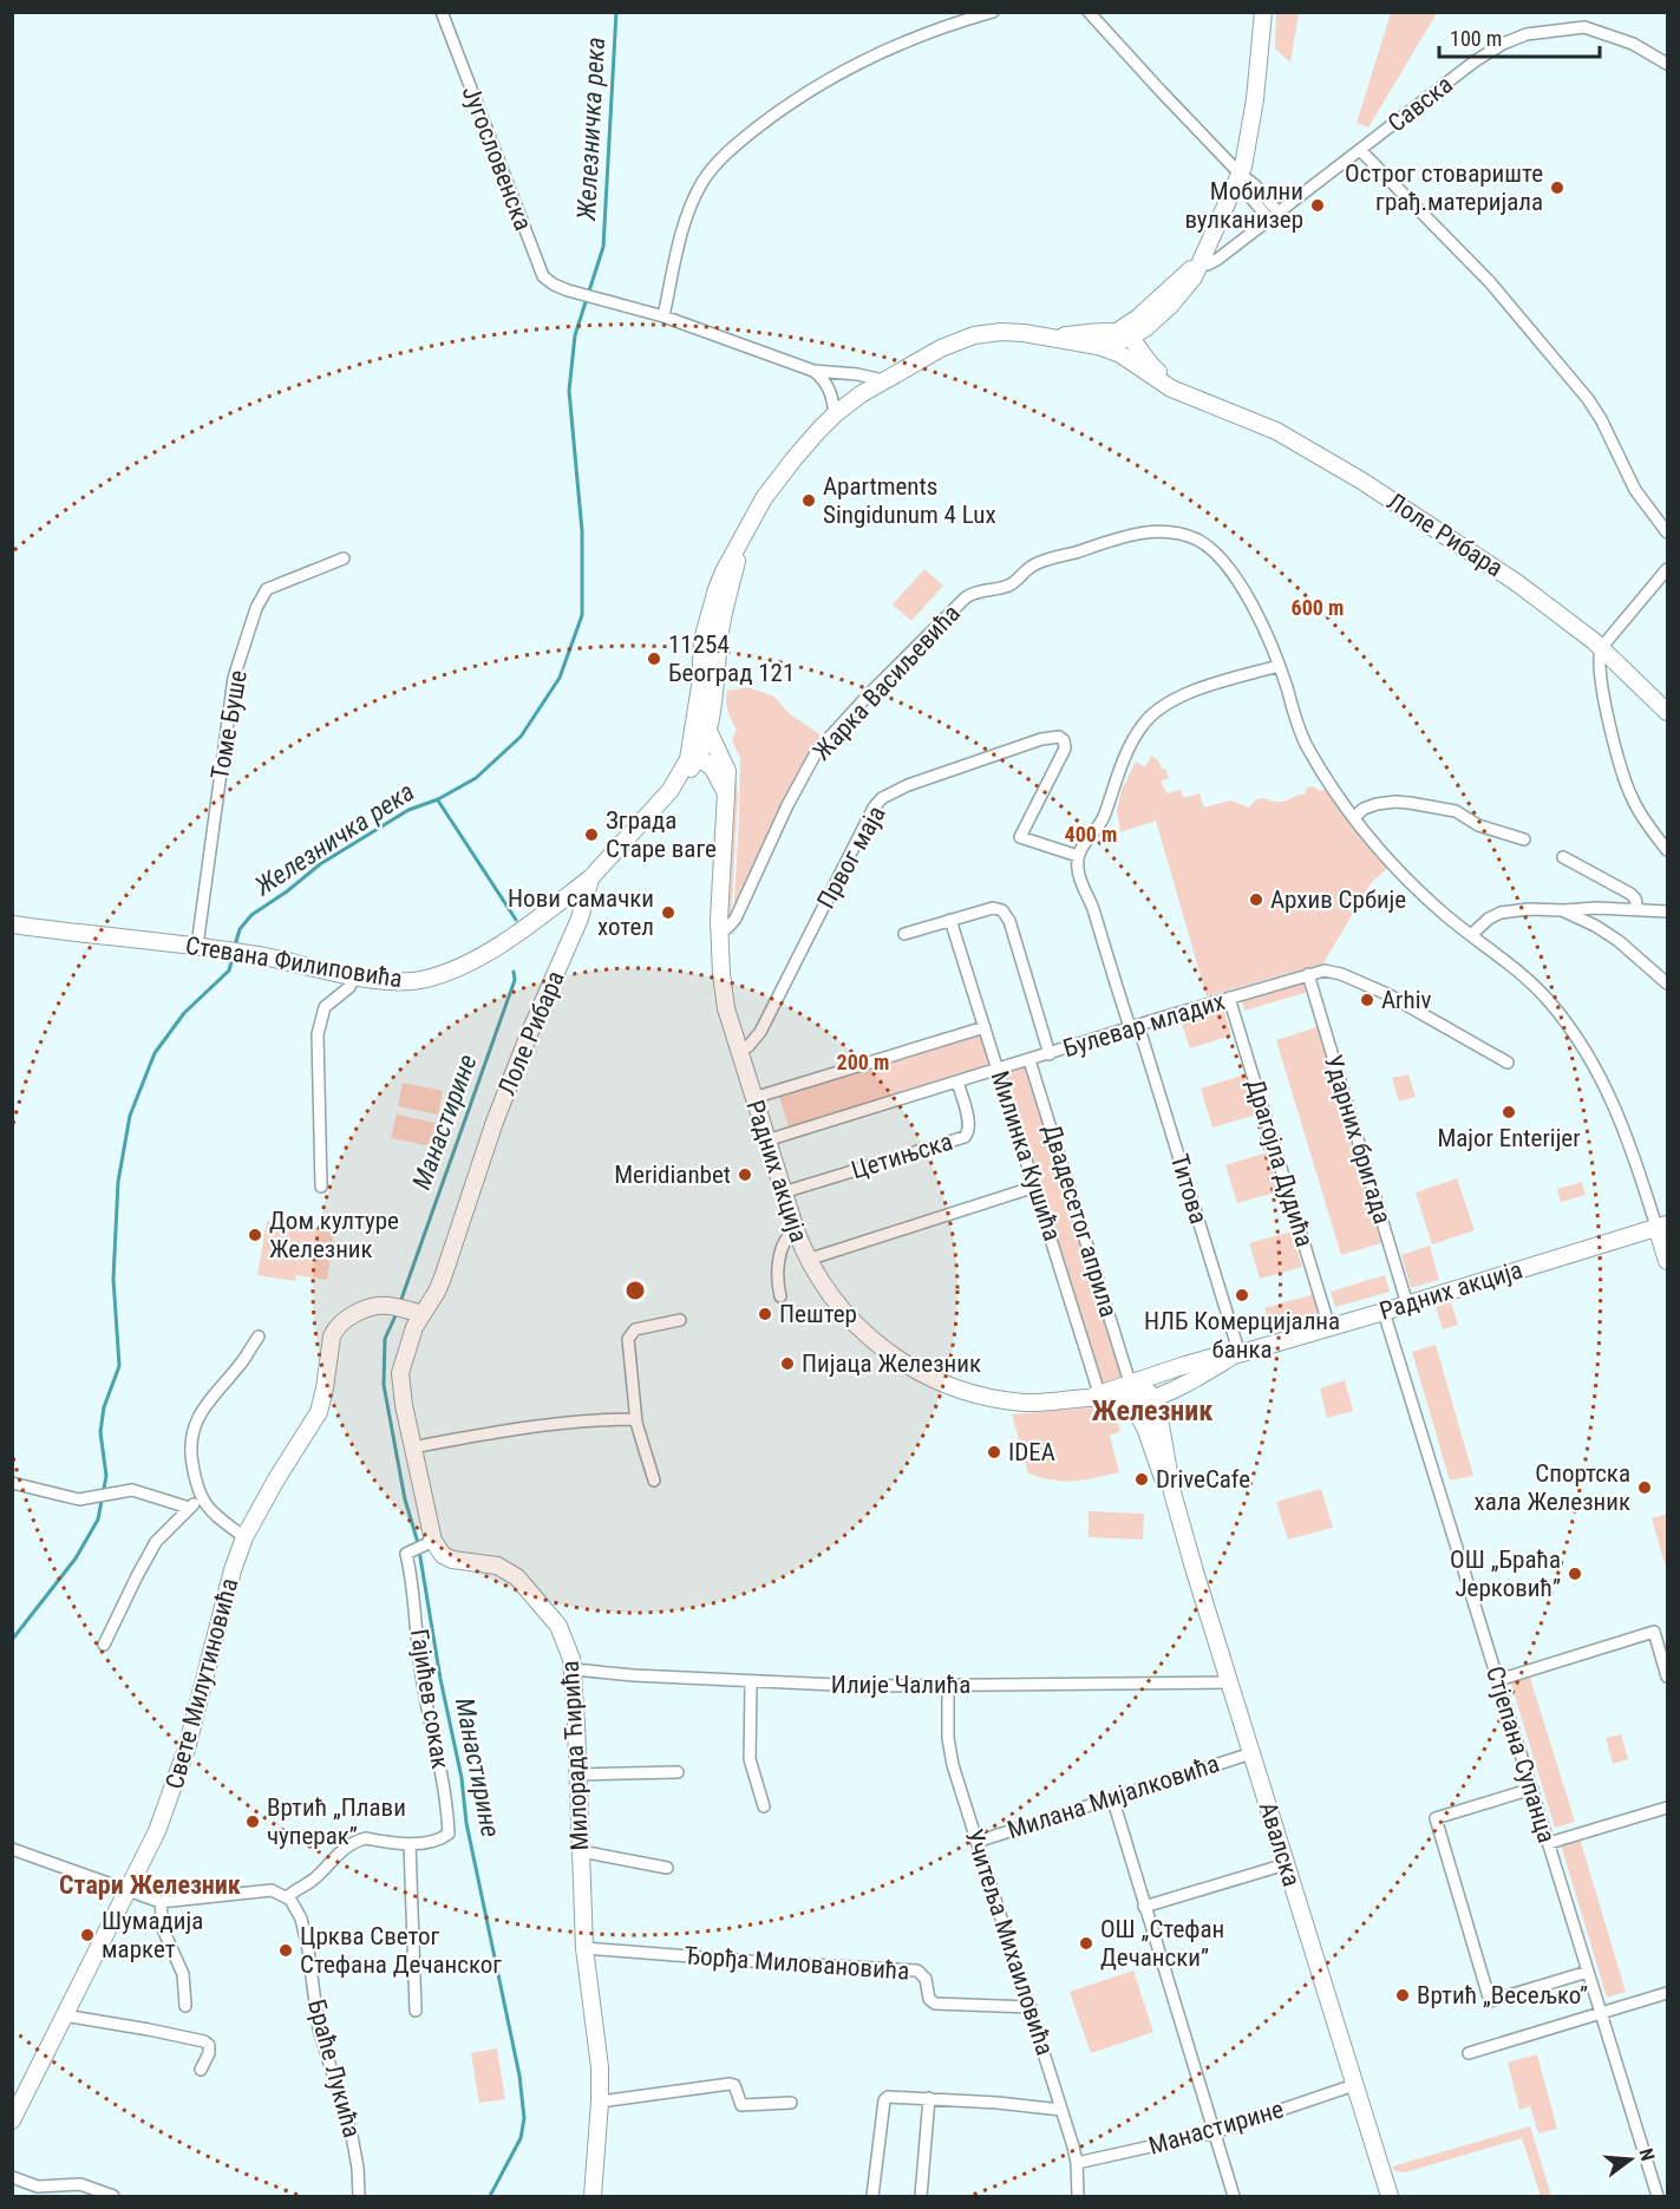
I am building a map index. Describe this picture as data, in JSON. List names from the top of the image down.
{
  "streets": {
    "main road": [
      "Савска",
      "Лоле Рибара",
      "Стевана Филиповића",
      "Радних акција",
      "Свете Милутиновића",
      "Милорада Ћирића",
      "Авалска"
    ],
    "street": [
      "Југословенска",
      "Жарка Васиљевића",
      "Томе Буше",
      "Првог маја",
      "Булевар младих",
      "Ударних бригада",
      "Цетињска",
      "Милинка Кушића",
      "Драгојла Дудића",
      "Титова",
      "Двадесетог априла",
      "Илије Чалића",
      "Гајићев сокак",
      "Стјепана Супанца",
      "Милана Мијалковића",
      "Учитеља Михаиловића",
      "Ђорђа Миловановића",
      "Браће Лукића",
      "Манастирине"
    ]
  },
  "crossings": [
    ["Савска", "Лоле Рибара"],
    ["Лоле Рибара", "Стевана Филиповића"],
    ["Лоле Рибара", "Радних акција"],
    ["Лоле Рибара", "Свете Милутиновића"],
    ["Жарка Васиљевића", "Радних акција"],
    ["Томе Буше", "Стевана Филиповића"],
    ["Првог маја", "Радних акција"],
    ["Првог маја", "Титова"],
    ["Булевар младих", "Ударних бригада"],
    ["Булевар младих", "Цетињска"],
    ["Булевар младих", "Милинка Кушића"],
    ["Булевар младих", "Драгојла Дудића"],
    ["Булевар младих", "Радних акција"],
    ["Булевар младих", "Титова"],
    ["Булевар младих", "Двадесетог априла"],
    ["Ударних бригада", "Радних акција"],
    ["Цетињска", "Радних акција"],
    ["Милинка Кушића", "Радних акција"],
    ["Драгојла Дудића", "Радних акција"],
    ["Радних акција", "Титова"],
    ["Радних акција", "Двадесетог априла"],
    ["Радних акција", "Стјепана Супанца"],
    ["Радних акција", "Авалска"],
    ["Двадесетог априла", "Авалска"],
    ["Илије Чалића", "Милорада Ћирића"],
    ["Илије Чалића", "Авалска"],
    ["Илије Чалића", "Учитеља Михаиловића"],
    ["Гајићев сокак", "Милорада Ћирића"],
    ["Гајићев сокак", "Браће Лукића"],
    ["Милорада Ћирића", "Ђорђа Миловановића"],
    ["Милана Мијалковића", "Авалска"],
    ["Милана Мијалковића", "Учитеља Михаиловића"],
    ["Авалска", "Манастирине"],
    ["Учитеља Михаиловића", "Ђорђа Миловановића"],
    ["Учитеља Михаиловића", "Манастирине"]
  ],
  "districts": ["Железник", "Стари Железник"],
  "water": ["Железничка река", "Манастирине"],
  "places": [
    "Острог стовариште грађ.материјала",
    "Мобилни вулканизер",
    "Apartments Singidunum 4 Lux",
    "11254 Београд 121",
    "Зграда Старе ваге",
    "Архив Србије",
    "Нови самачки хотел",
    "Arhiv",
    "Major Enterijer",
    "Meridianbet",
    "Дом културе Железник",
    "НЛБ Комерцијална банка",
    "Пештер",
    "Пијаца Железник",
    "IDEA",
    "DriveCafe",
    "Спортска хала Железник",
    "ОШ „Браћа Јерковић”",
    "Вртић „Плави чуперак”",
    "Шумадија маркет",
    "ОШ „Стефан Дечански”",
    "Црква Светог Стефана Дечанског",
    "Вртић „Весељко”"
  ],
  "scale_bar": "100 m",
  "north": "right",
  "rings": ["600 m", "400 m", "200 m"]
}
